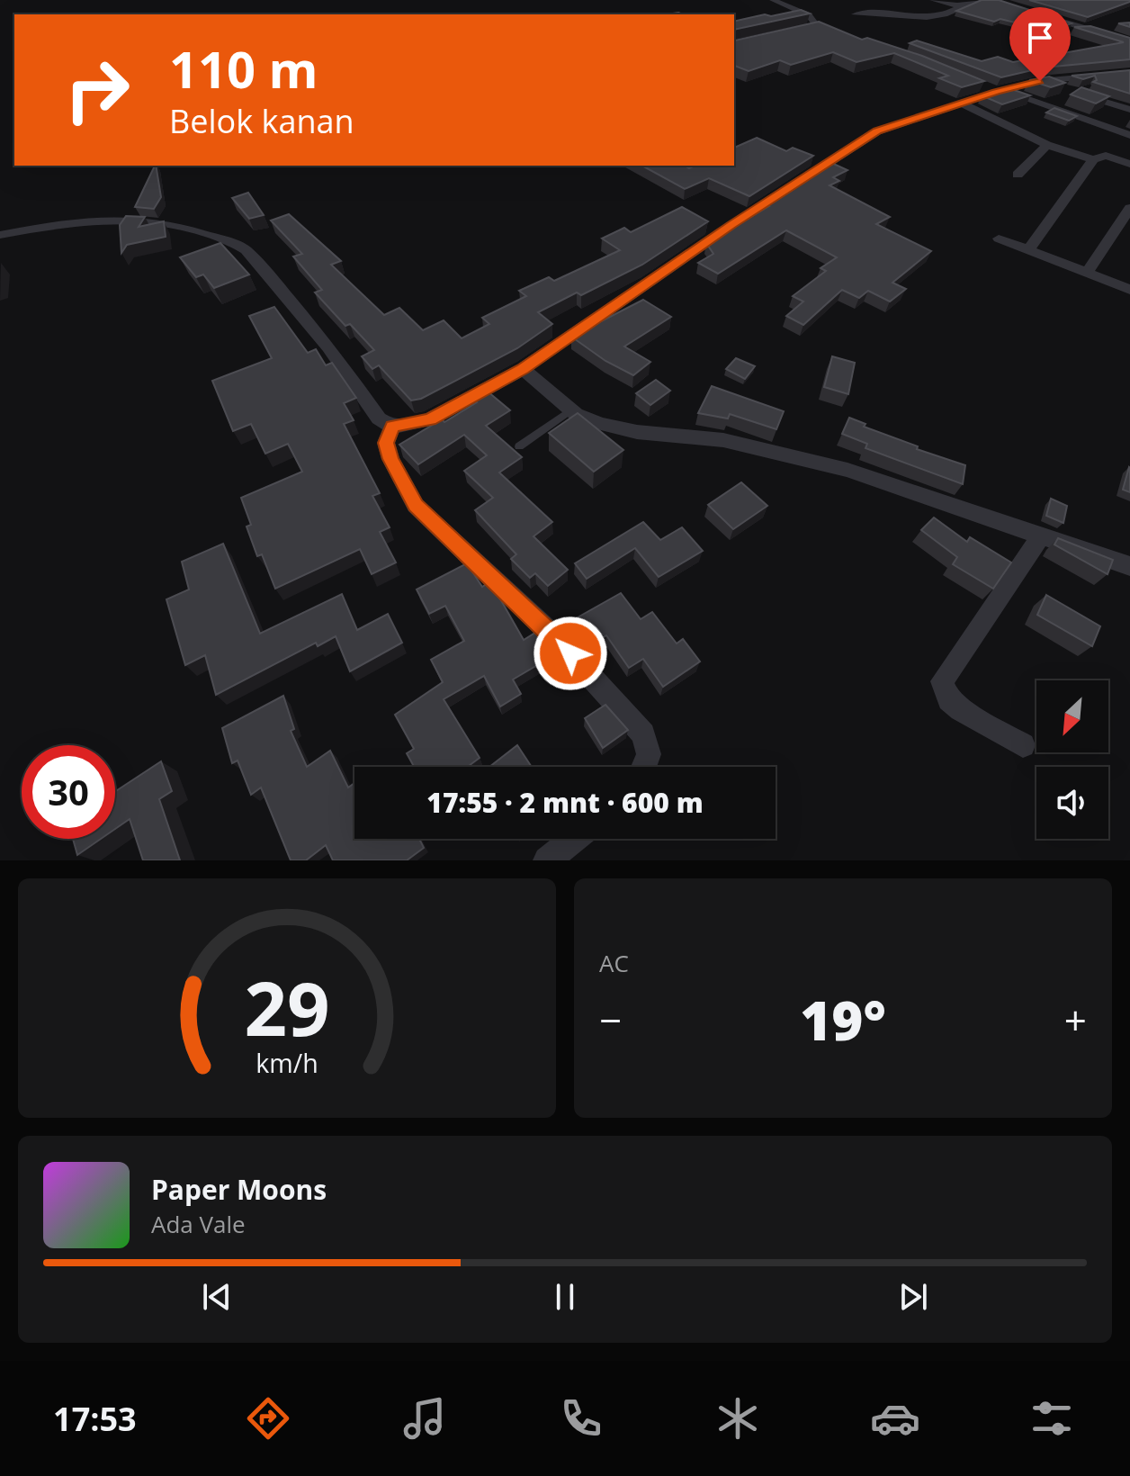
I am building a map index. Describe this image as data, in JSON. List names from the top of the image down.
{
  "north": "bottom left",
  "page": {
    "turn": ["110 m", "Belok kanan"],
    "limit": "30",
    "trip": "17:55 · 2 mnt · 600 m",
    "tile": "AC",
    "heat": ["−", "19°", "+"],
    "song": ["Paper Moons", "Ada Vale"],
    "tabs": "17:53",
    "gauge": ["29", "km/h"]
  }
}
